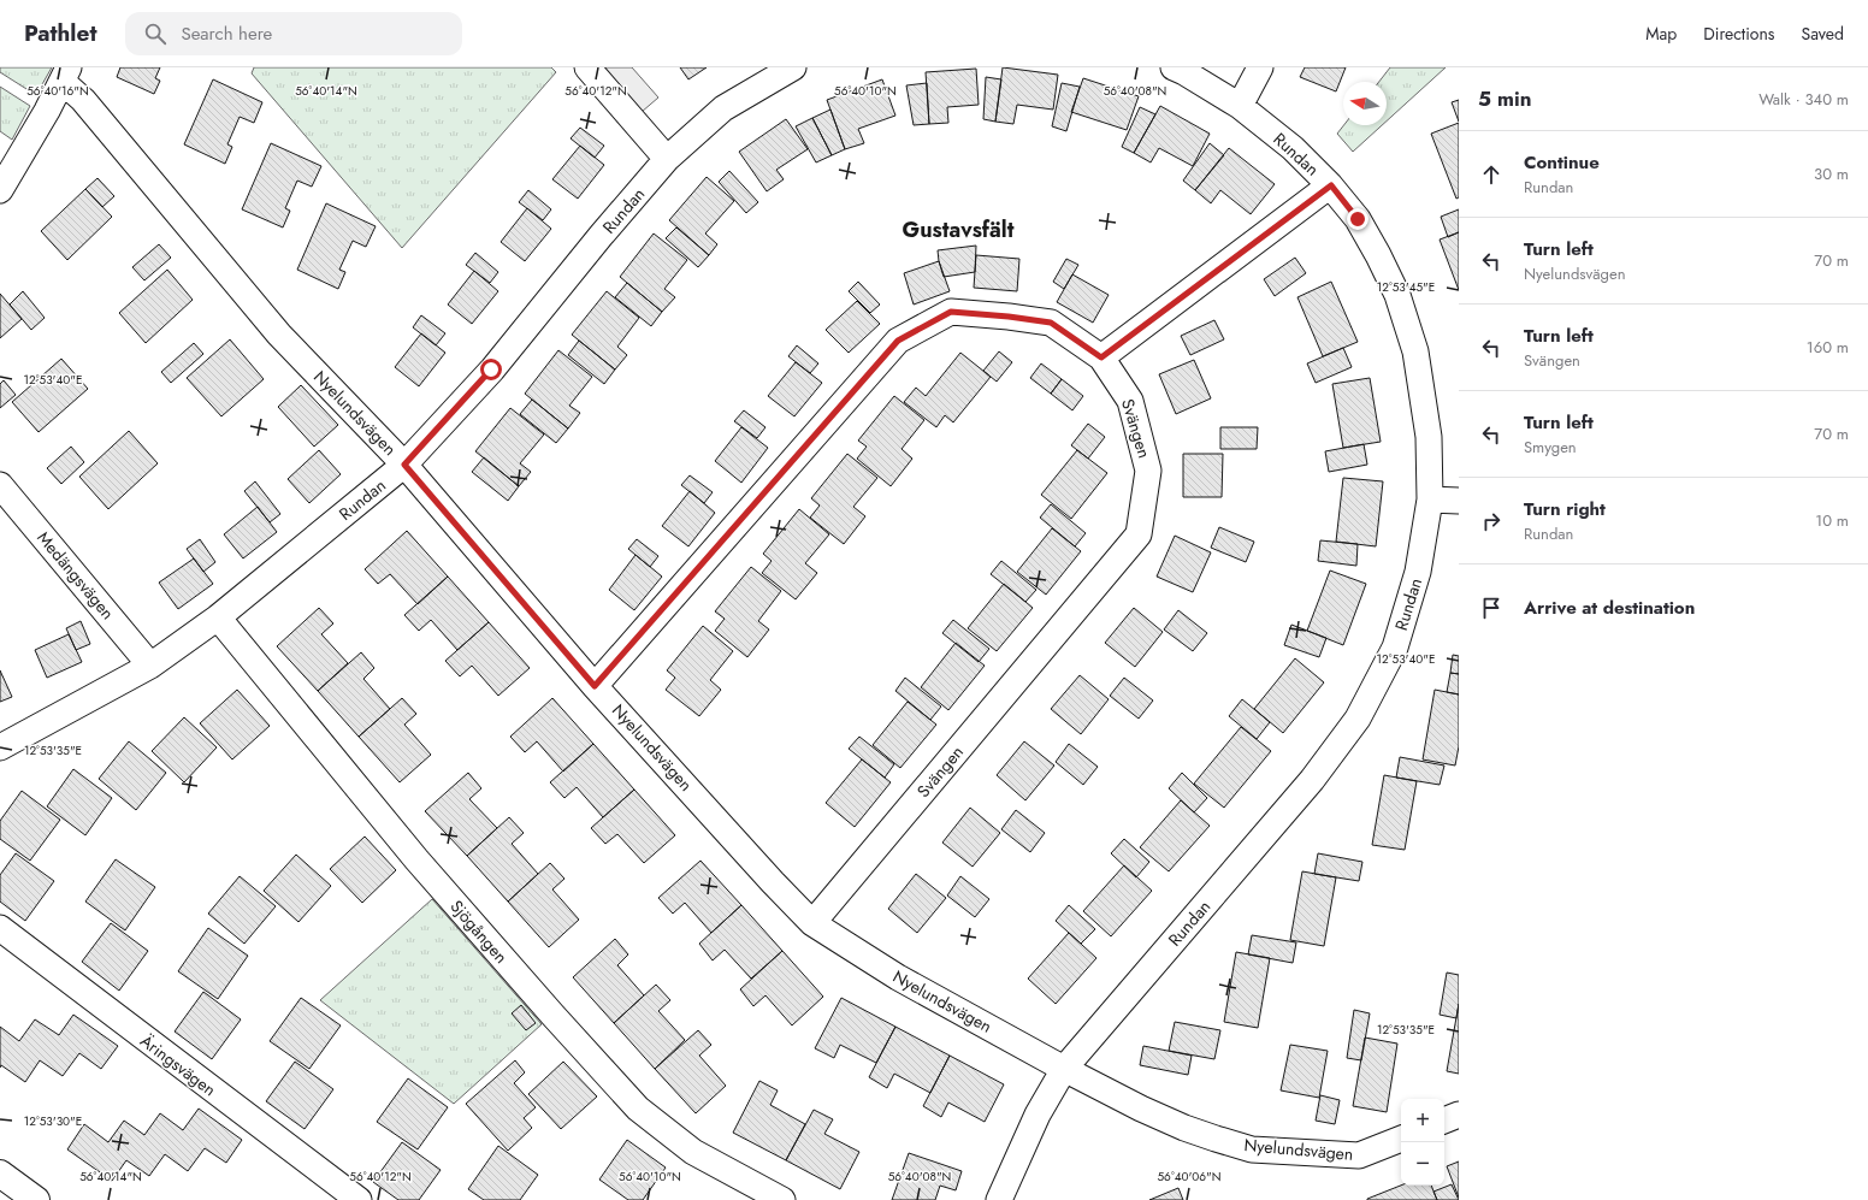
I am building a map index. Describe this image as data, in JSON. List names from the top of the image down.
{
  "streets": {
    "street": [
      "Rundan",
      "Nyelundsvägen",
      "Svängen",
      "Medängsvägen",
      "Sjögången",
      "Äringsvägen"
    ]
  },
  "crossings": [
    ["Rundan", "Nyelundsvägen"],
    ["Rundan", "Medängsvägen"],
    ["Rundan", "Sjögången"],
    ["Nyelundsvägen", "Svängen"]
  ],
  "districts": ["Gustavsfält"],
  "north": "left",
  "page": {
    "header": "Pathlet",
    "search": "Search here",
    "nav": ["Map", "Directions", "Saved"],
    "heading": ["5 min", "Walk · 340 m"],
    "list": [
      ["Continue", "Rundan", "30 m"],
      ["Turn left", "Nyelundsvägen", "70 m"],
      ["Turn left", "Svängen", "160 m"],
      ["Turn left", "Smygen", "70 m"],
      ["Turn right", "Rundan", "10 m"],
      "Arrive at destination"
    ],
    "map_buttons": ["+", "−"]
  },
  "coordinates": [
    "56°40'16\"N",
    "56°40'14\"N",
    "56°40'12\"N",
    "56°40'10\"N",
    "56°40'08\"N",
    "12°53'45\"E",
    "12°53'40\"E",
    "12°53'35\"E",
    "12°53'30\"E",
    "56°40'06\"N"
  ]
}
